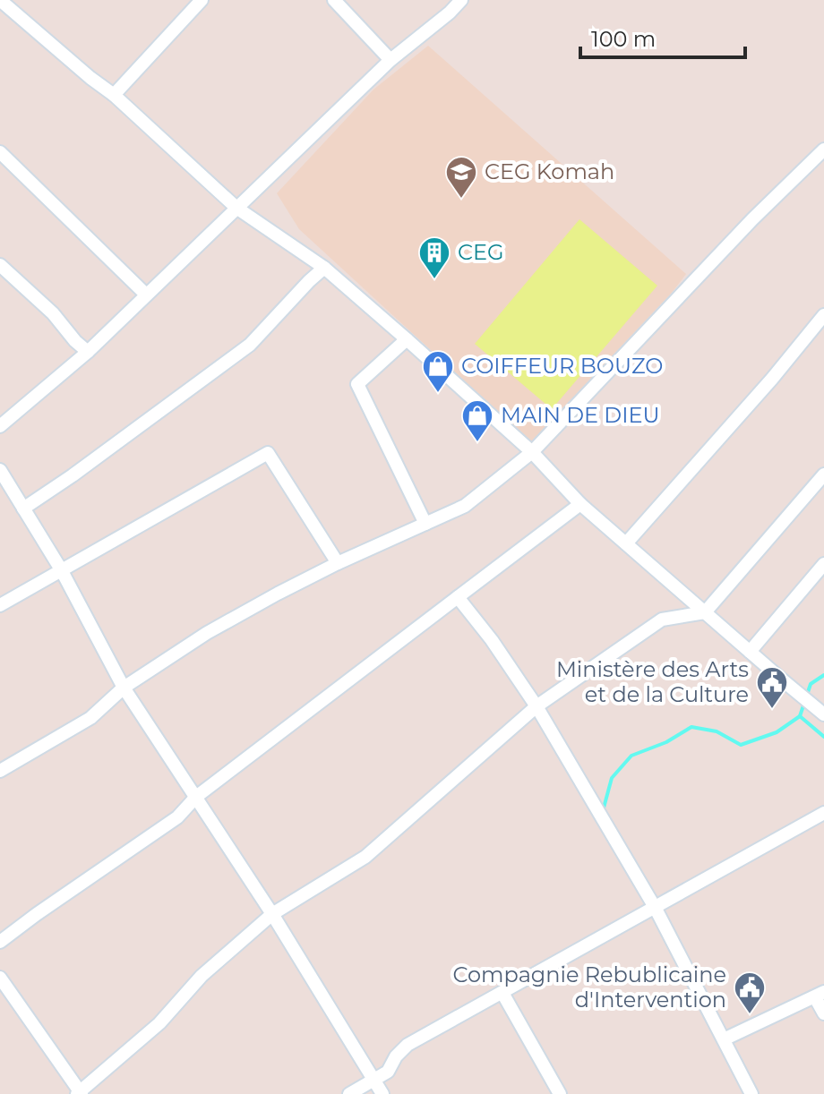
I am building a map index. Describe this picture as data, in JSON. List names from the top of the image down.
{
  "places": {
    "school or university": ["CEG Komah"],
    "building": ["CEG"],
    "shop": ["COIFFEUR BOUZO", "MAIN DE DIEU"],
    "public building": ["Ministère des Arts et de la Culture", "Compagnie Rebublicaine d'Intervention"]
  },
  "scale_bar": "100 m"
}
